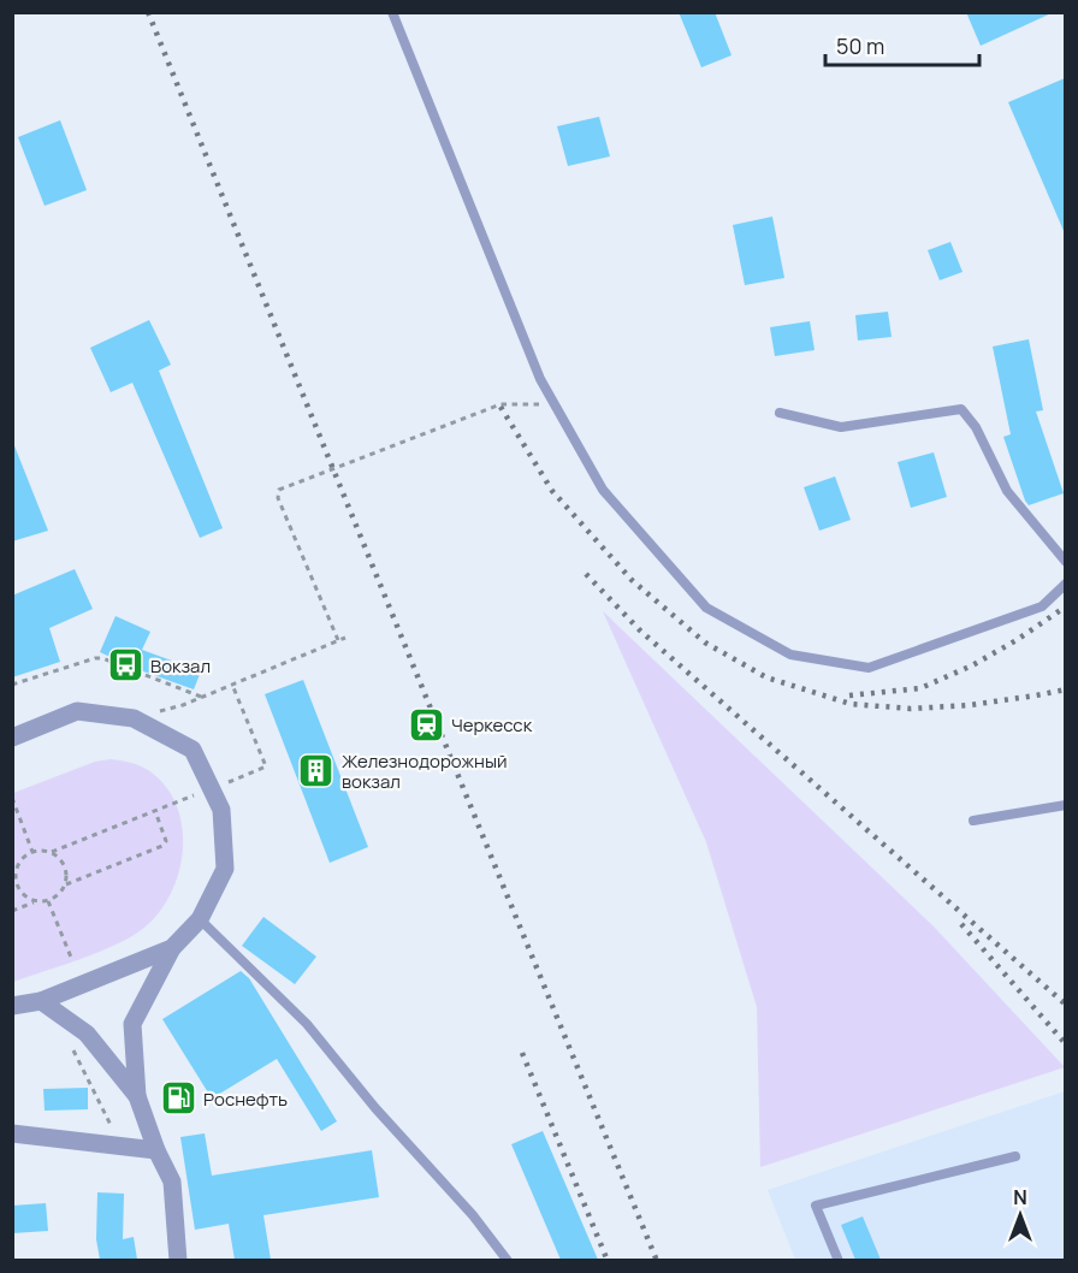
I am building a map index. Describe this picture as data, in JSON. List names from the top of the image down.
{
  "places": {
    "bus stop": ["Вокзал"],
    "station": ["Черкесск"],
    "building": ["Железнодорожный вокзал"],
    "fuel station": ["Роснефть"]
  },
  "scale_bar": "50 m",
  "north": "top"
}
